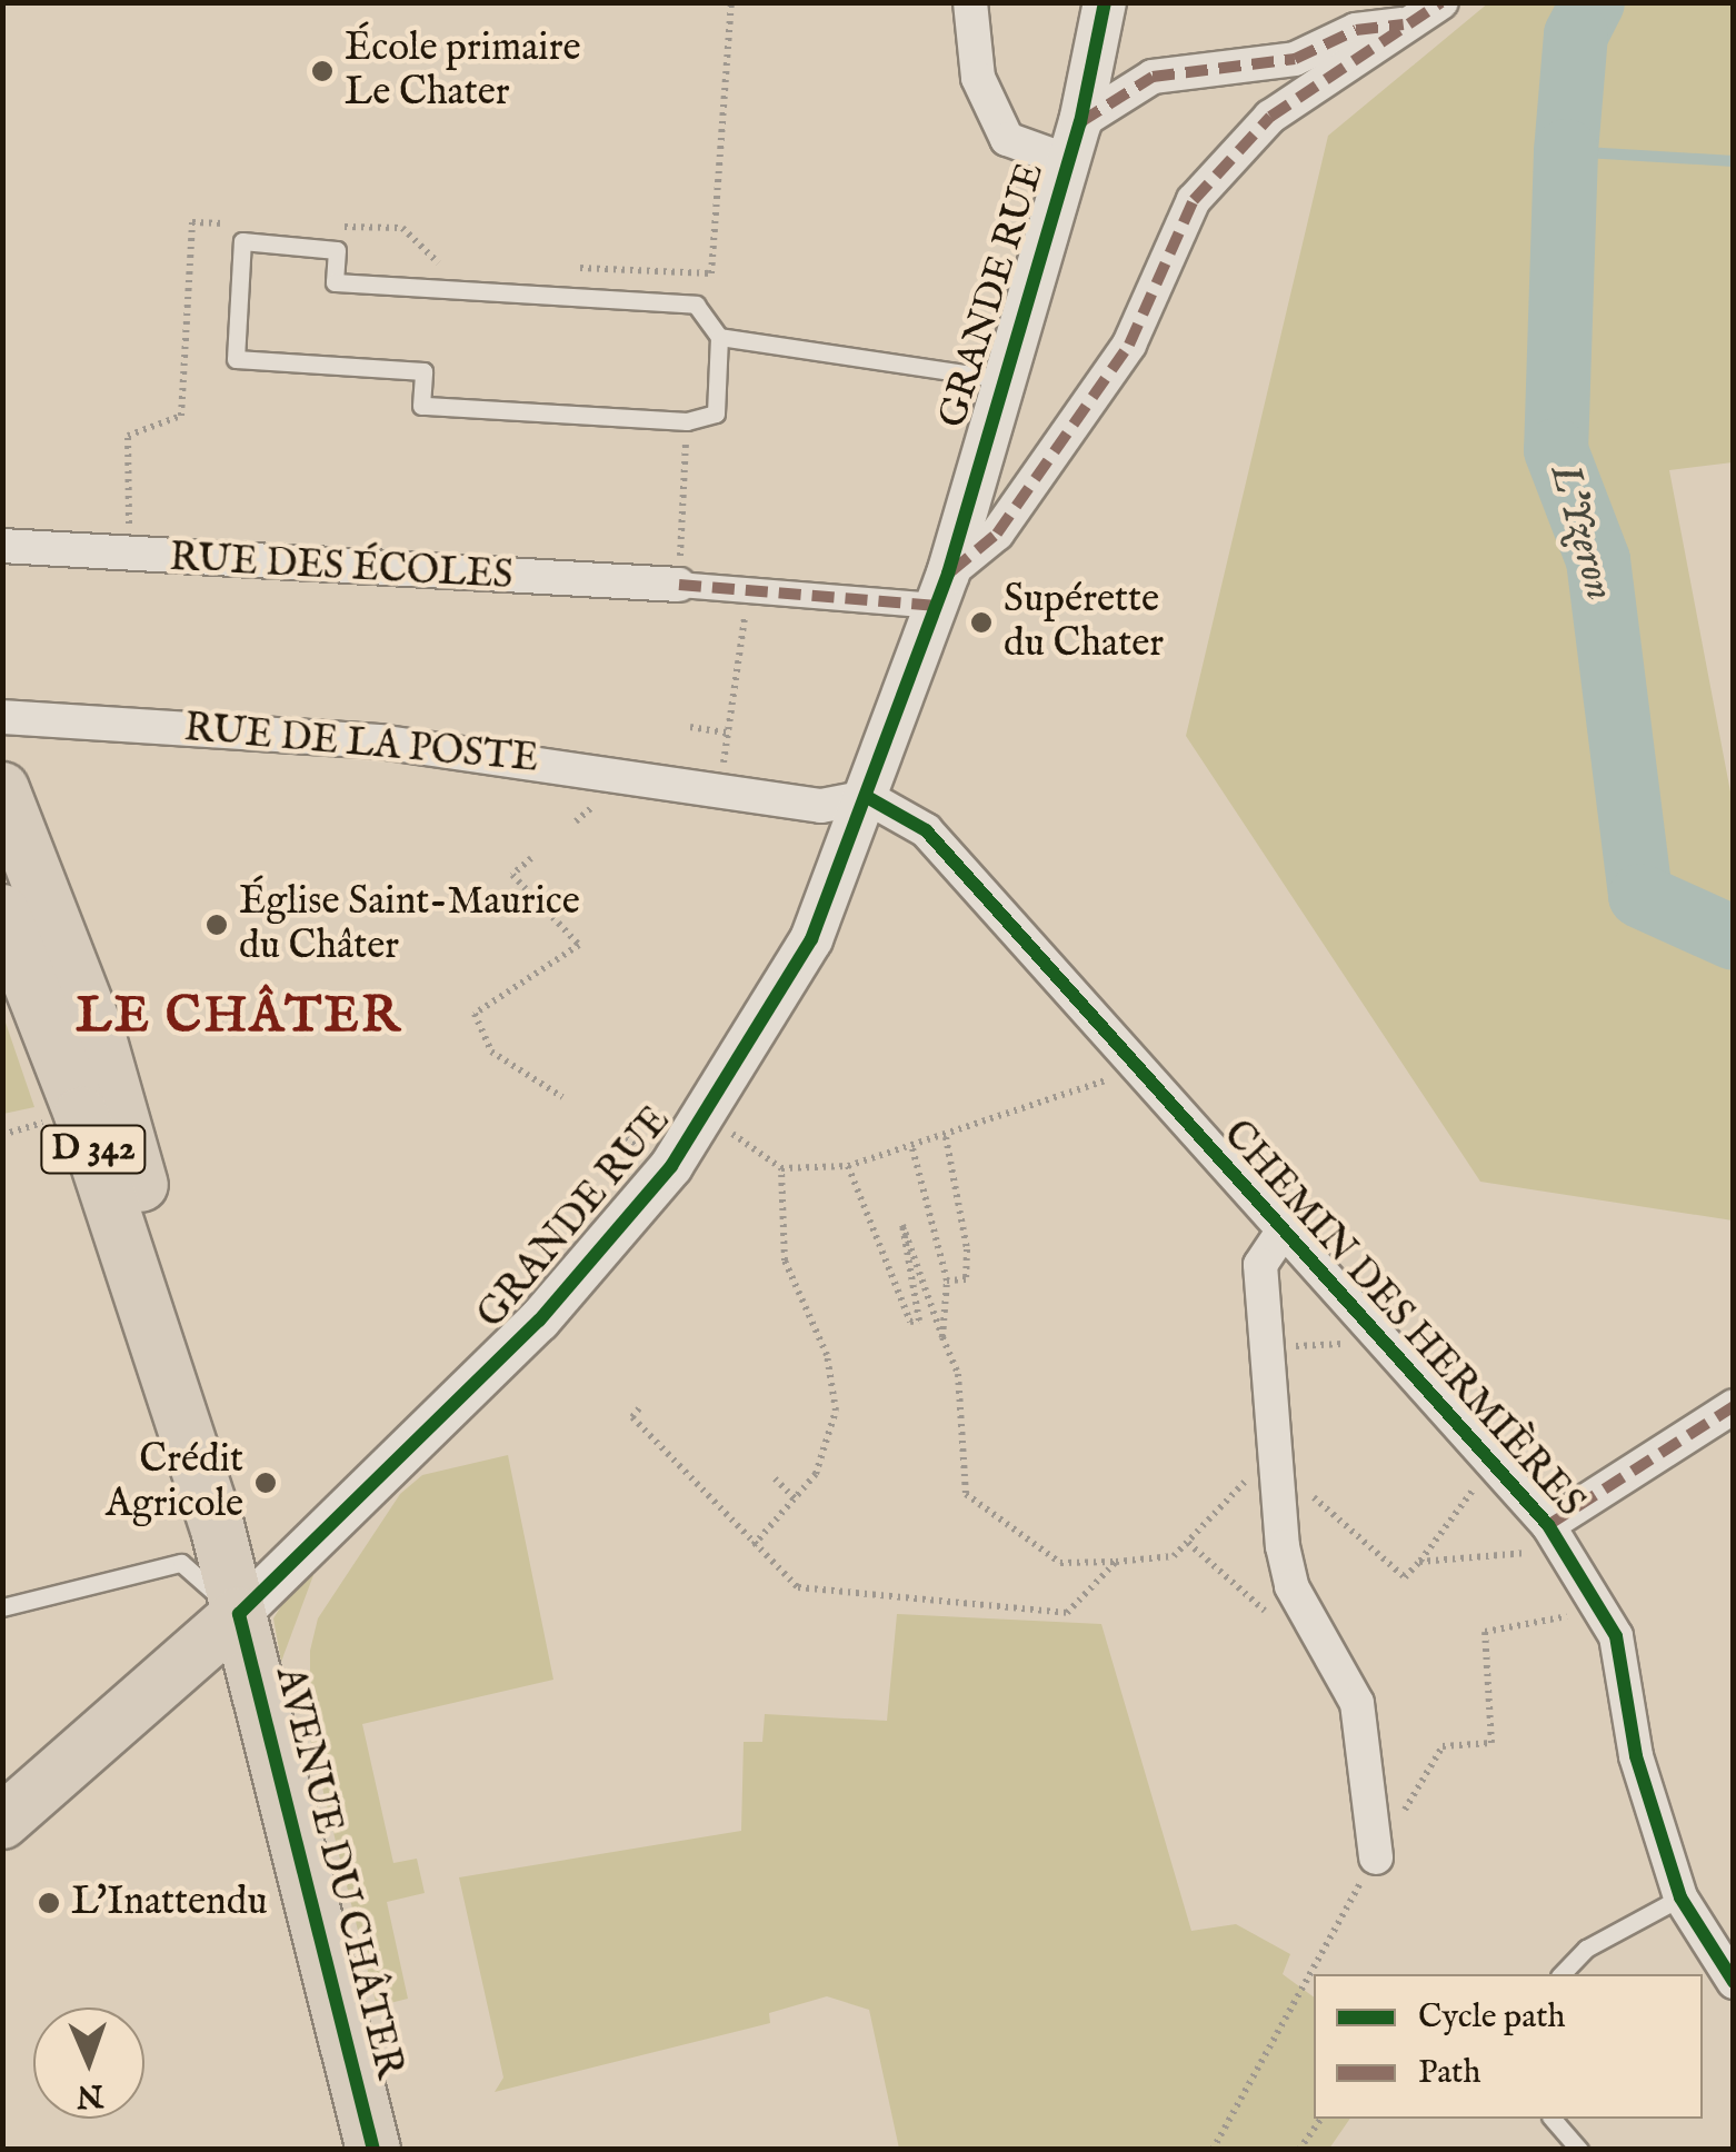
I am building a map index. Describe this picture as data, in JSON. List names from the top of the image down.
{
  "streets": {
    "main road": ["GRANDE RUE", "D 342", "AVENUE DU CHÂTER"],
    "street": ["RUE DES ÉCOLES", "RUE DE LA POSTE", "CHEMIN DES HERMIÈRES"]
  },
  "crossings": [
    ["GRANDE RUE", "RUE DE LA POSTE"],
    ["GRANDE RUE", "CHEMIN DES HERMIÈRES"],
    ["GRANDE RUE", "AVENUE DU CHÂTER"],
    ["RUE DE LA POSTE", "CHEMIN DES HERMIÈRES"]
  ],
  "districts": ["LE CHÂTER"],
  "water": ["L'Yzeron"],
  "places": [
    "École primaire Le Chater",
    "Supérette du Chater",
    "Église Saint-Maurice du Châter",
    "Crédit Agricole",
    "L'Inattendu"
  ],
  "legend": ["Cycle path", "Path"],
  "north": "bottom"
}
